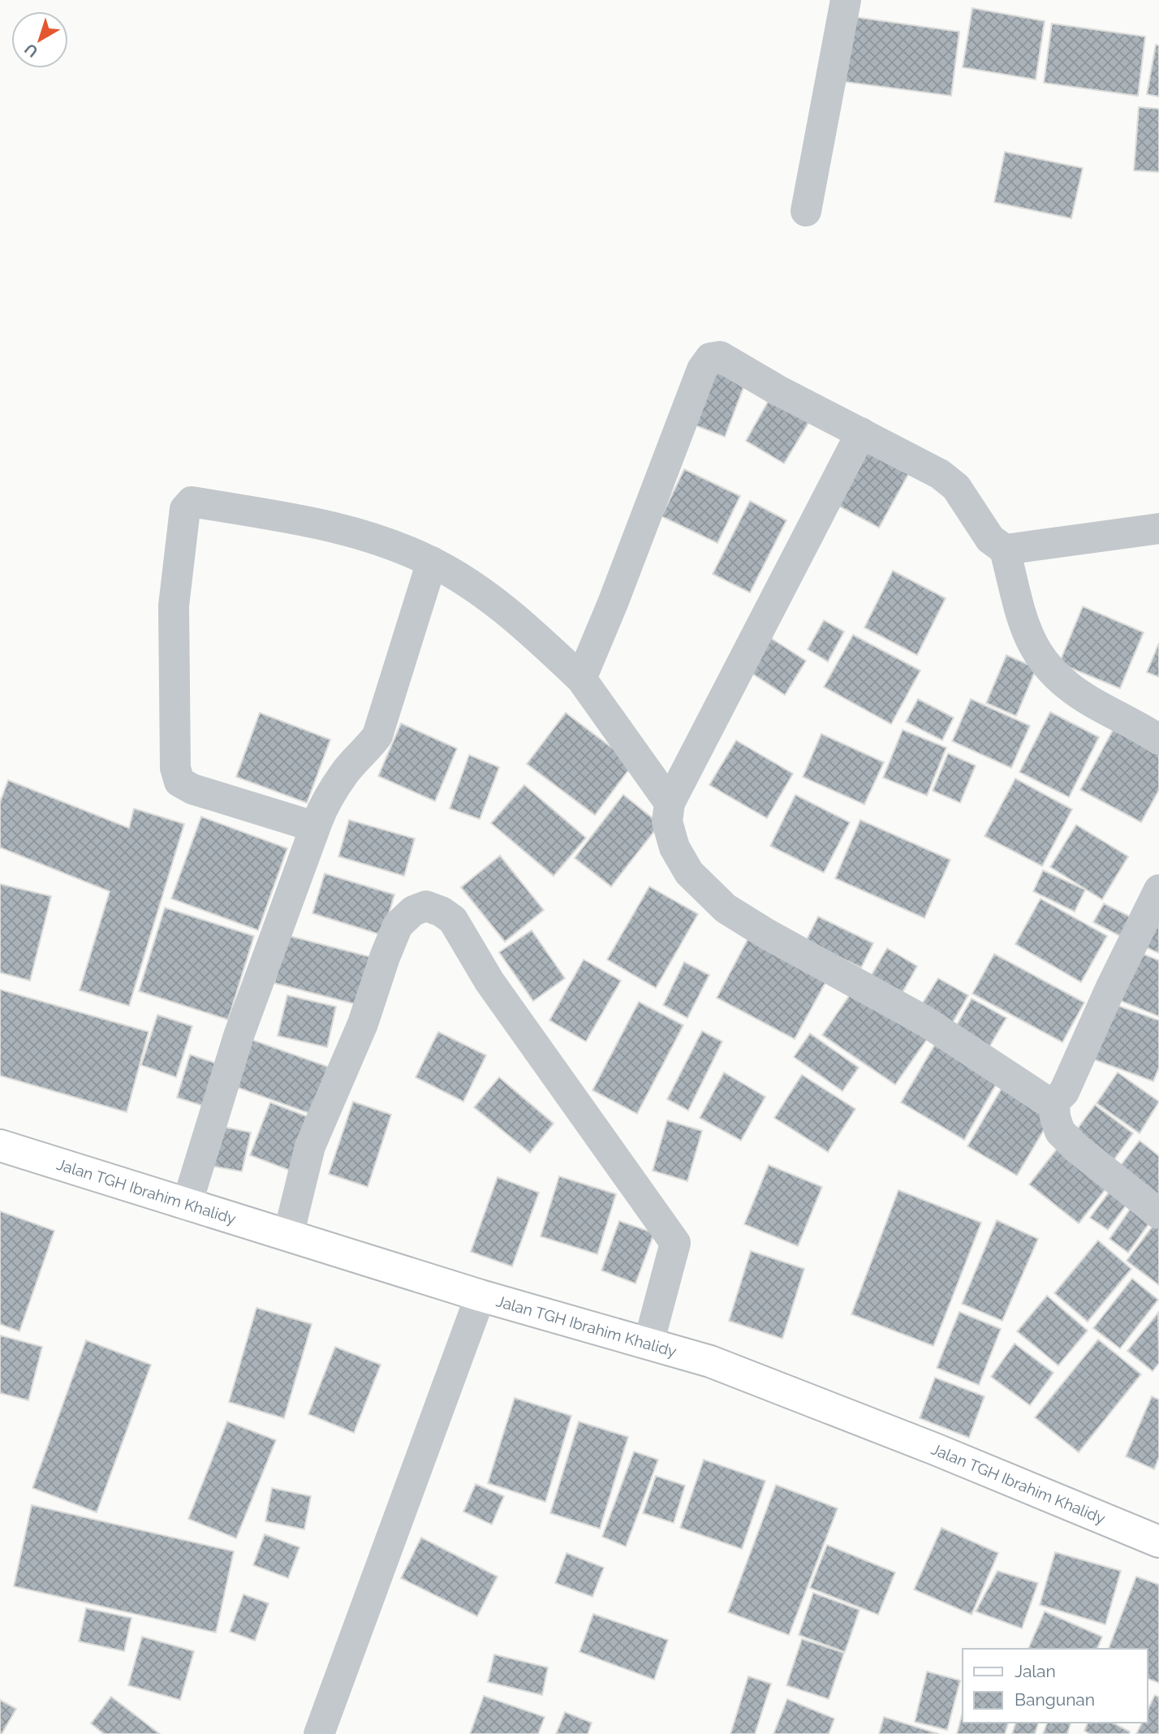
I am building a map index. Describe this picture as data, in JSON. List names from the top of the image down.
{
  "streets": {
    "main road": ["Jalan TGH Ibrahim Khalidy"]
  },
  "legend": ["Jalan", "Bangunan"],
  "north": "bottom left"
}
